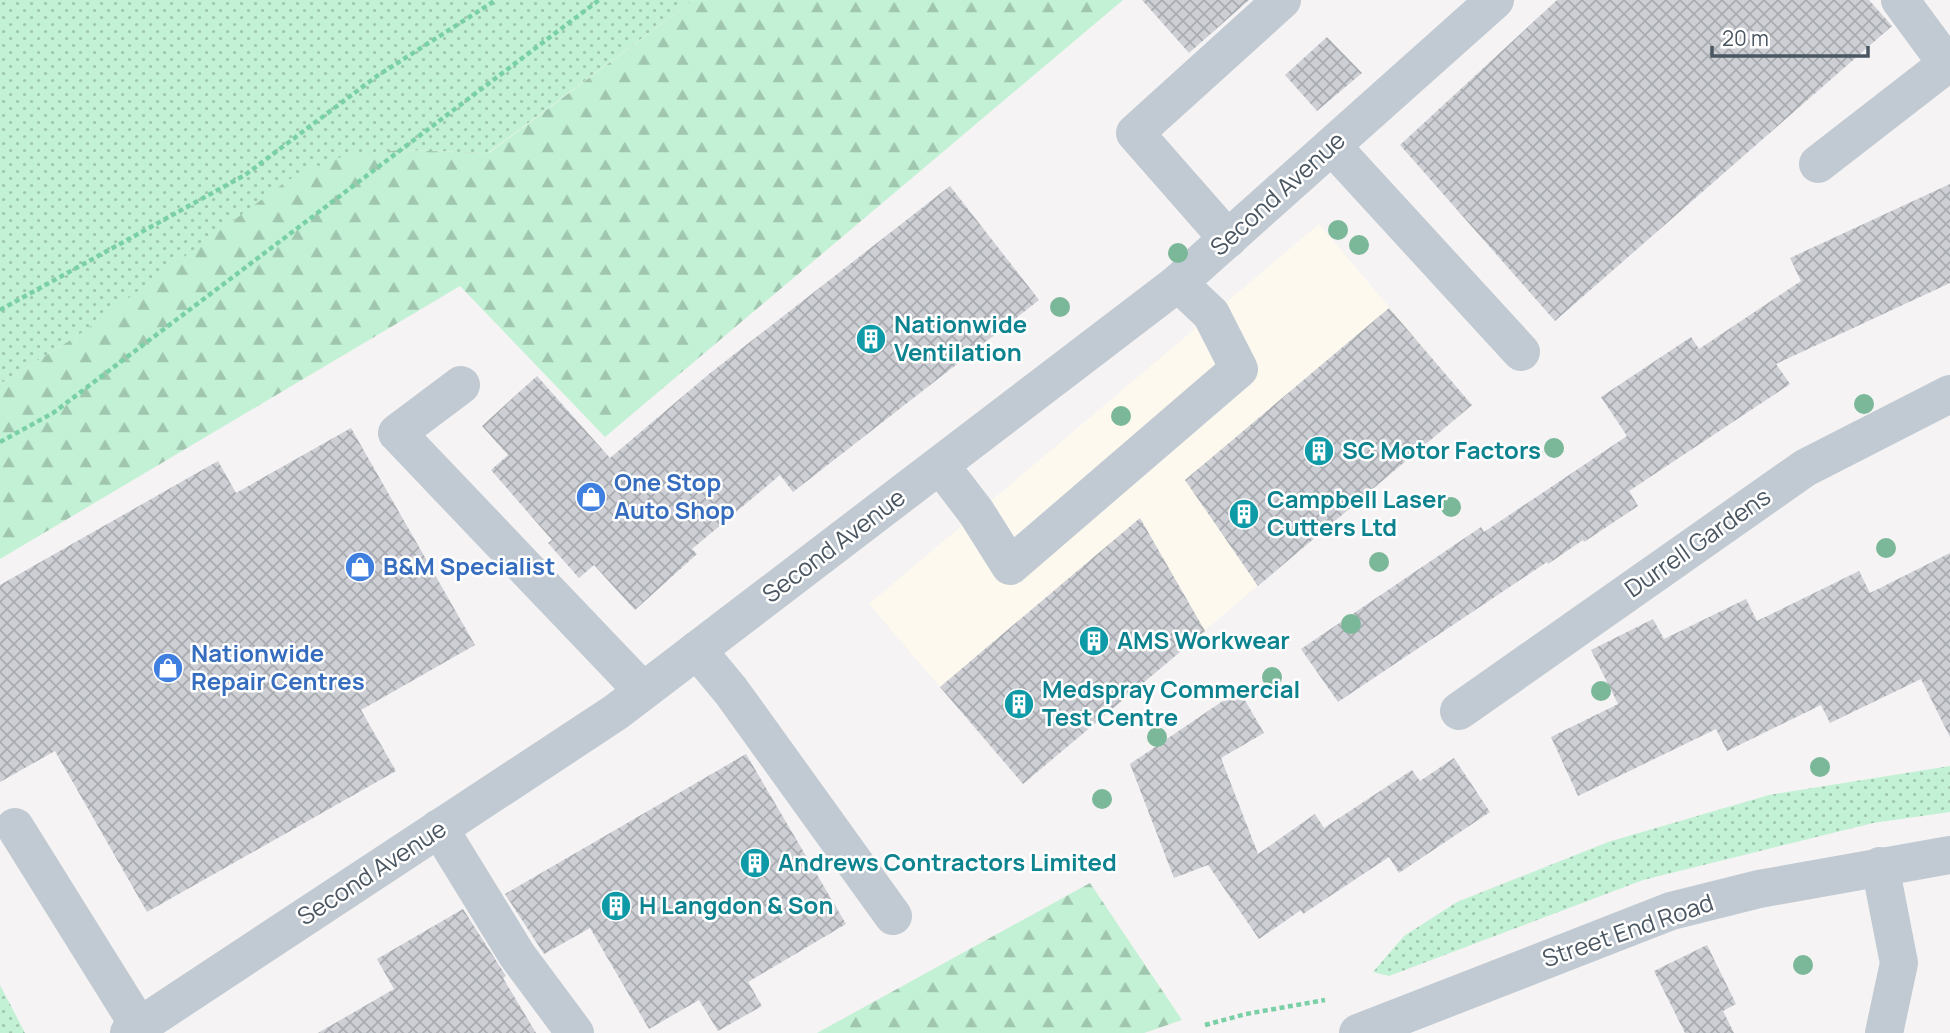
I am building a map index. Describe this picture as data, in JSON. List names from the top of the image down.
{
  "streets": {
    "street": ["Second Avenue", "Durrell Gardens", "Street End Road"]
  },
  "places": {
    "building": [
      "Nationwide Ventilation",
      "SC Motor Factors",
      "Campbell Laser Cutters Ltd",
      "AMS Workwear",
      "Medspray Commercial Test Centre",
      "Andrews Contractors Limited",
      "H Langdon & Son"
    ],
    "shop": ["One Stop Auto Shop", "B&M Specialist", "Nationwide Repair Centres"]
  },
  "scale_bar": "20 m"
}
